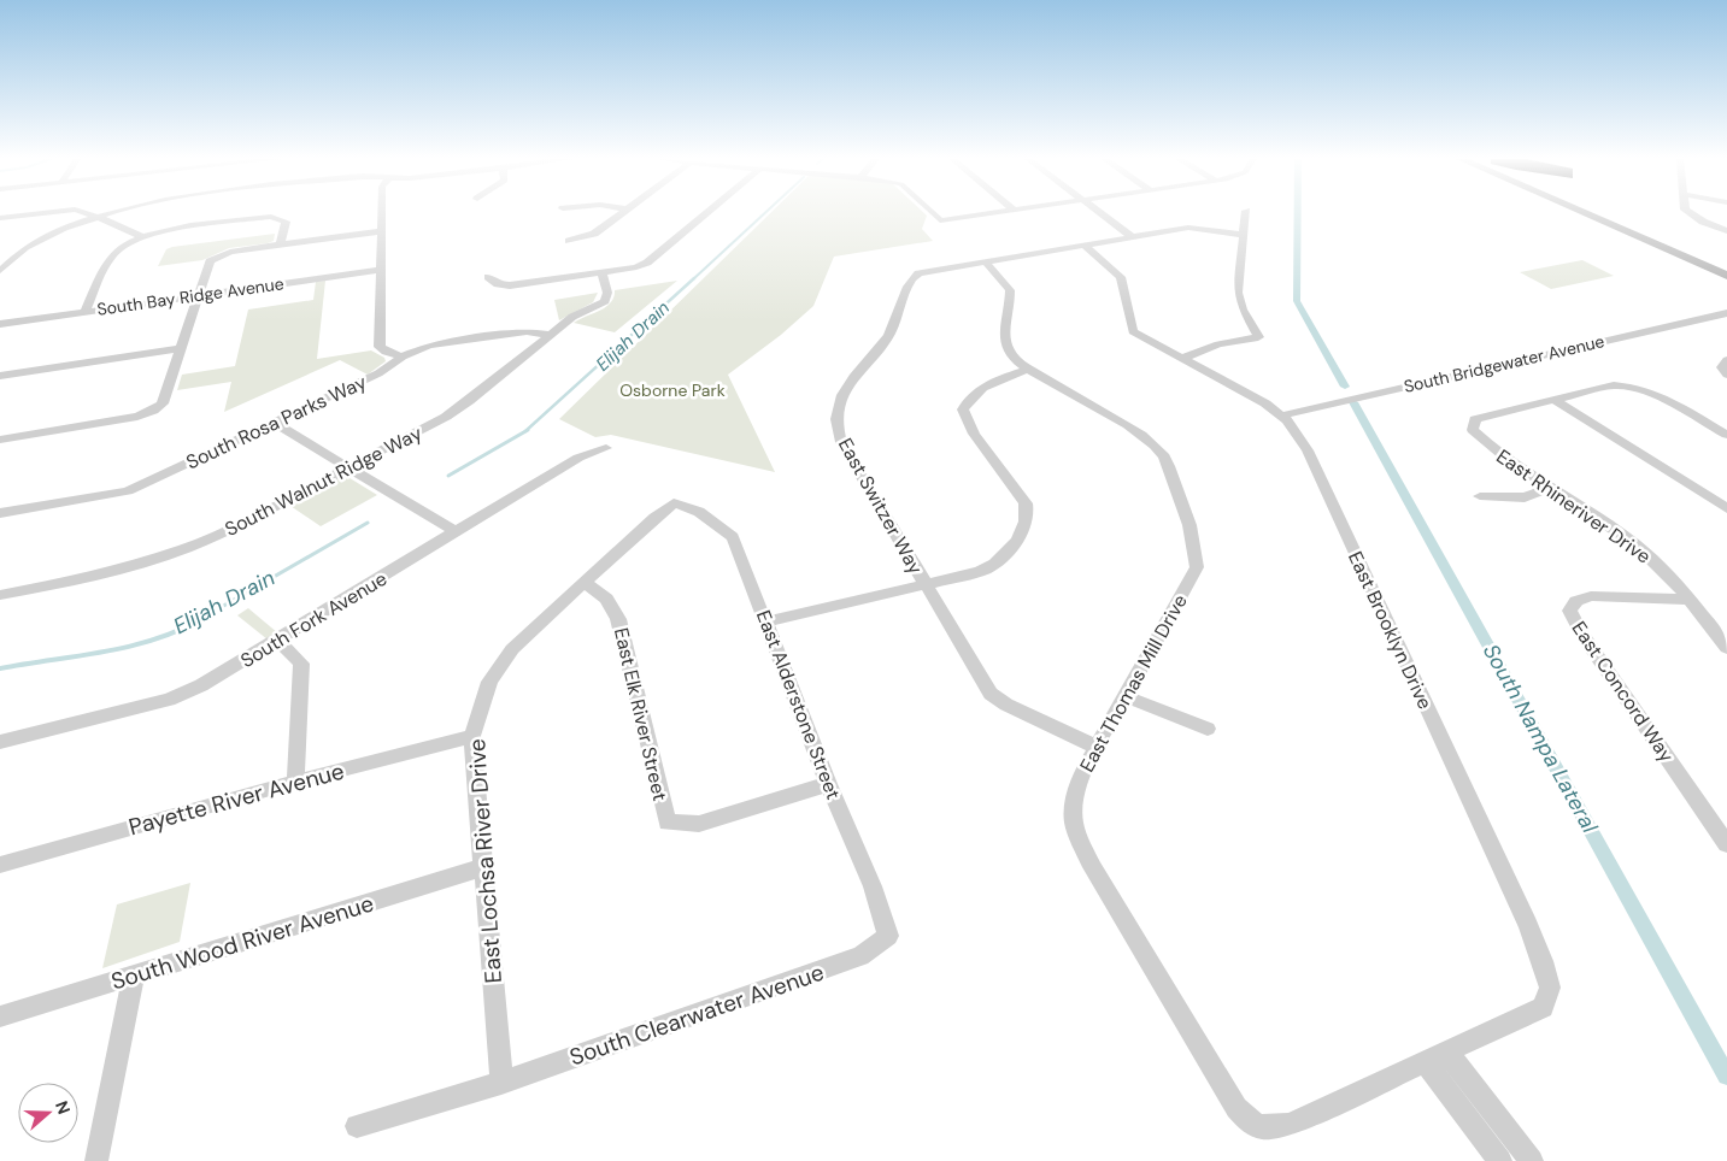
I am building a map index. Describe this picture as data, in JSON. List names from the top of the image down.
{
  "streets": {
    "street": [
      "South Bay Ridge Avenue",
      "South Bridgewater Avenue",
      "South Rosa Parks Way",
      "South Walnut Ridge Way",
      "East Switzer Way",
      "East Rhineriver Drive",
      "South Fork Avenue",
      "East Brooklyn Drive",
      "East Thomas Mill Drive",
      "East Concord Way",
      "East Alderstone Street",
      "East Elk River Street",
      "Payette River Avenue",
      "East Lochsa River Drive",
      "South Wood River Avenue",
      "South Clearwater Avenue"
    ]
  },
  "crossings": [
    ["South Bridgewater Avenue", "East Brooklyn Drive"],
    ["South Rosa Parks Way", "South Walnut Ridge Way"],
    ["East Switzer Way", "East Thomas Mill Drive"],
    ["East Rhineriver Drive", "East Concord Way"],
    ["East Brooklyn Drive", "East Thomas Mill Drive"],
    ["East Alderstone Street", "East Elk River Street"],
    ["East Alderstone Street", "East Lochsa River Drive"],
    ["East Alderstone Street", "South Clearwater Avenue"],
    ["East Elk River Street", "East Lochsa River Drive"],
    ["Payette River Avenue", "East Lochsa River Drive"],
    ["East Lochsa River Drive", "South Wood River Avenue"],
    ["East Lochsa River Drive", "South Clearwater Avenue"]
  ],
  "water": ["Elijah Drain", "South Nampa Lateral"],
  "parks": ["Osborne Park"],
  "north": "right"
}
